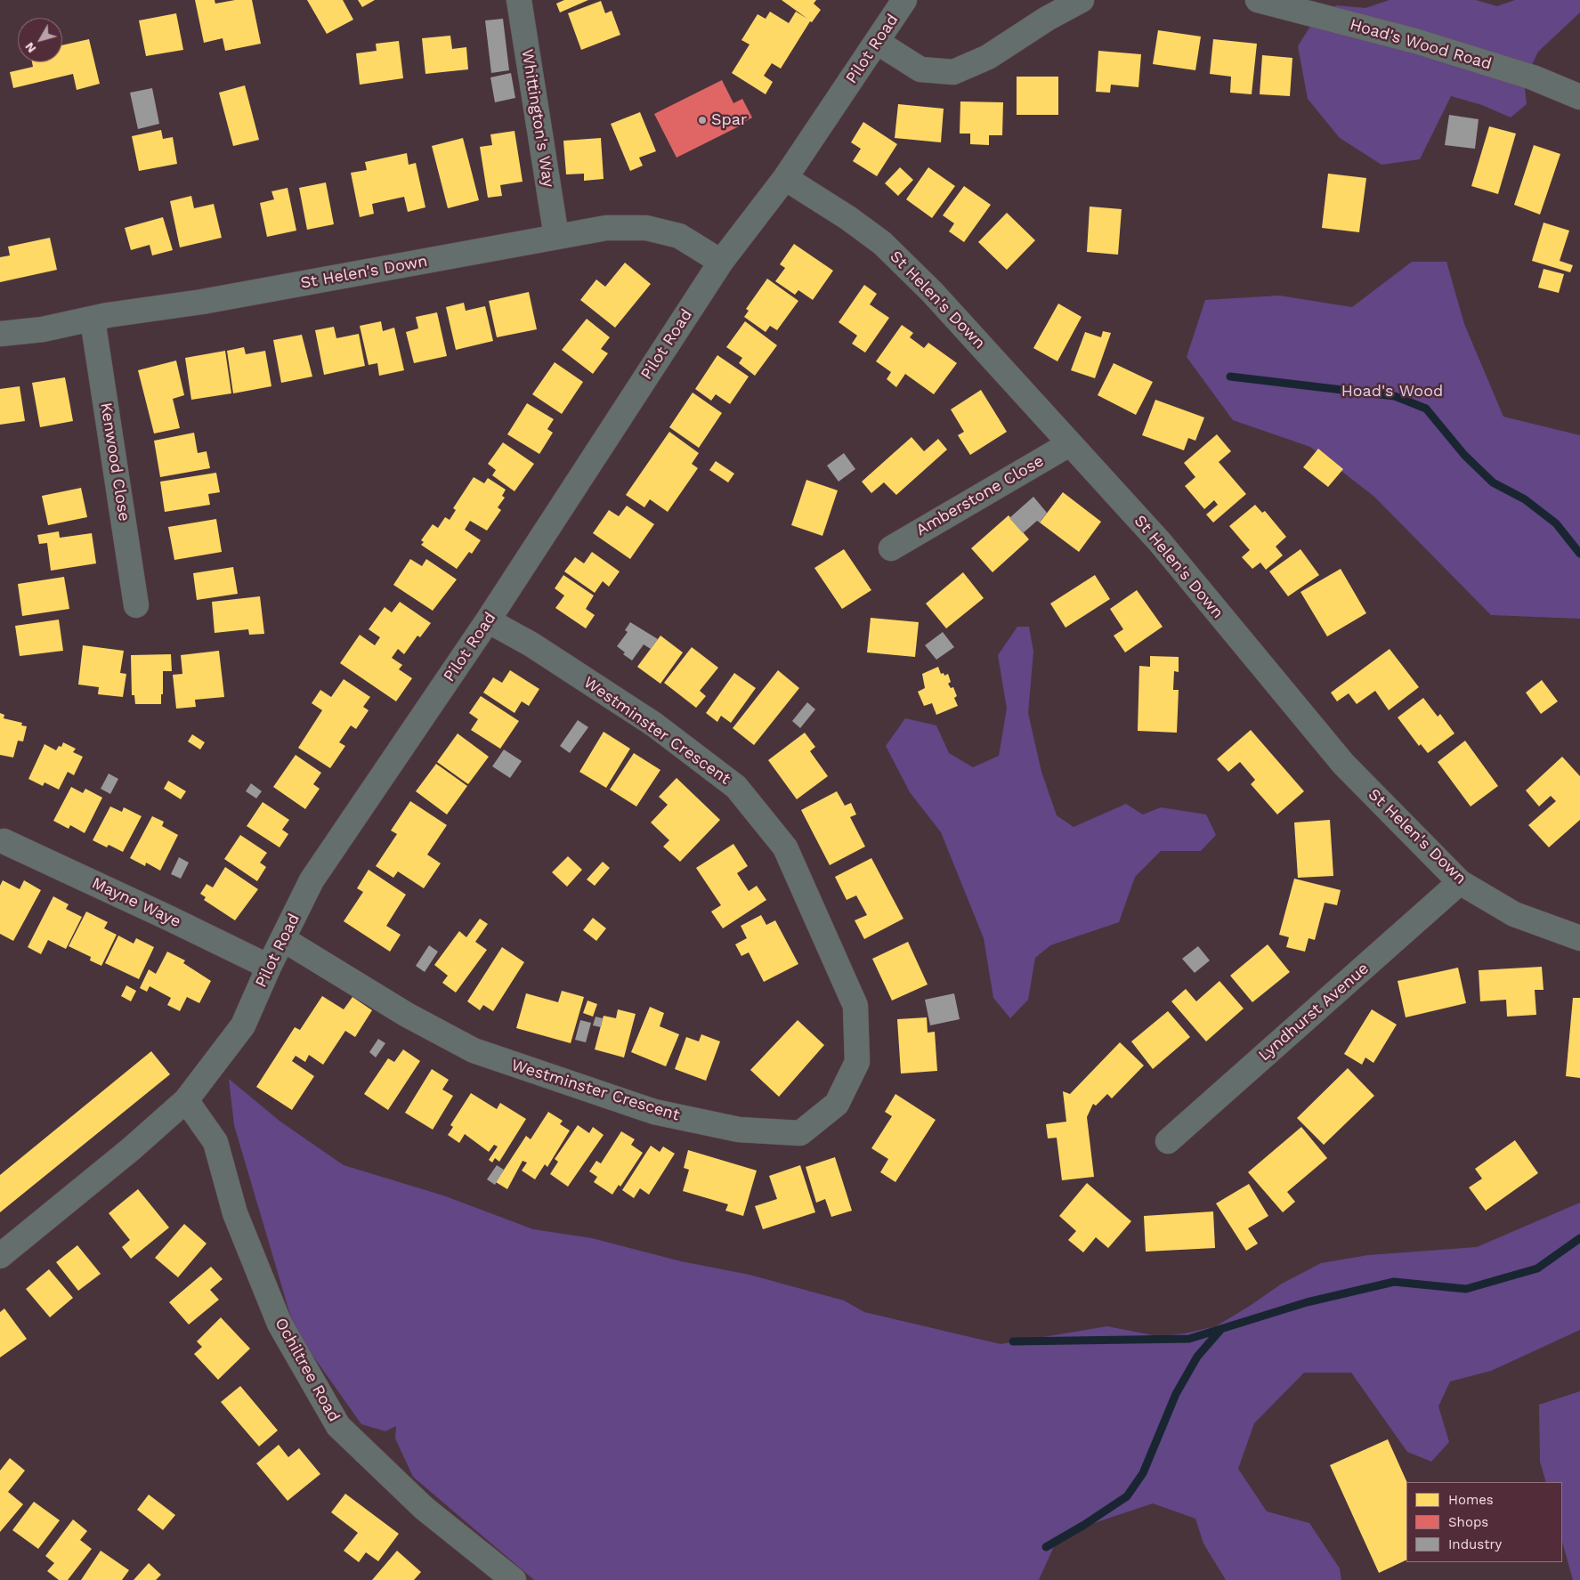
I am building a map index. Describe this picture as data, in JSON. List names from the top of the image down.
{
  "streets": {
    "street": [
      "Hoad's Wood Road",
      "Pilot Road",
      "Whittington's Way",
      "St Helen's Down",
      "Kenwood Close",
      "Amberstone Close",
      "Westminster Crescent",
      "Mayne Waye",
      "Lyndhurst Avenue",
      "Ochiltree Road"
    ]
  },
  "crossings": [
    ["Pilot Road", "St Helen's Down"],
    ["Pilot Road", "Westminster Crescent"],
    ["Pilot Road", "Mayne Waye"],
    ["Pilot Road", "Ochiltree Road"],
    ["Whittington's Way", "St Helen's Down"],
    ["St Helen's Down", "Kenwood Close"],
    ["St Helen's Down", "Amberstone Close"],
    ["St Helen's Down", "Lyndhurst Avenue"]
  ],
  "parks": ["Hoad's Wood"],
  "places": ["Spar"],
  "legend": ["Homes", "Shops", "Industry"],
  "north": "bottom left"
}
